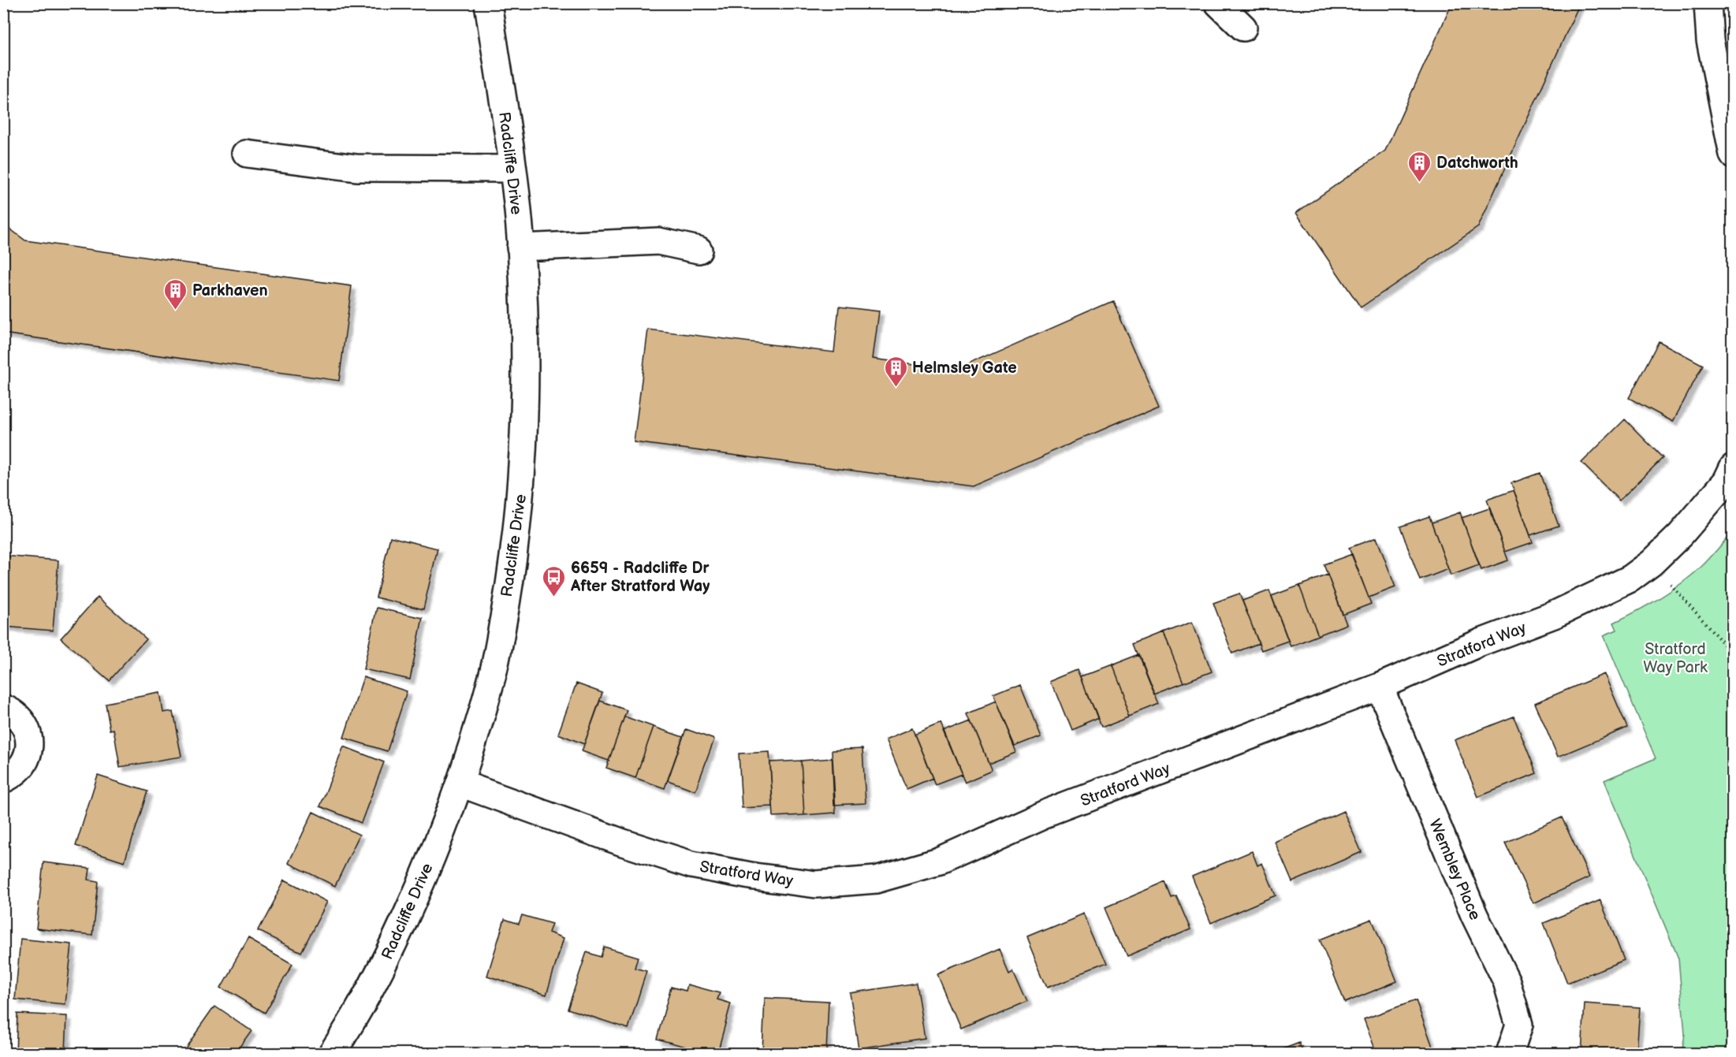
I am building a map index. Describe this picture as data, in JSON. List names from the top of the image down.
{
  "streets": {
    "street": ["Radcliffe Drive", "Stratford Way", "Wembley Place"]
  },
  "crossings": [
    ["Radcliffe Drive", "Stratford Way"],
    ["Stratford Way", "Wembley Place"]
  ],
  "parks": ["Stratford Way Park"],
  "places": {
    "building": ["Datchworth", "Parkhaven", "Helmsley Gate"],
    "bus stop": ["6659 - Radcliffe Dr After Stratford Way"]
  }
}
